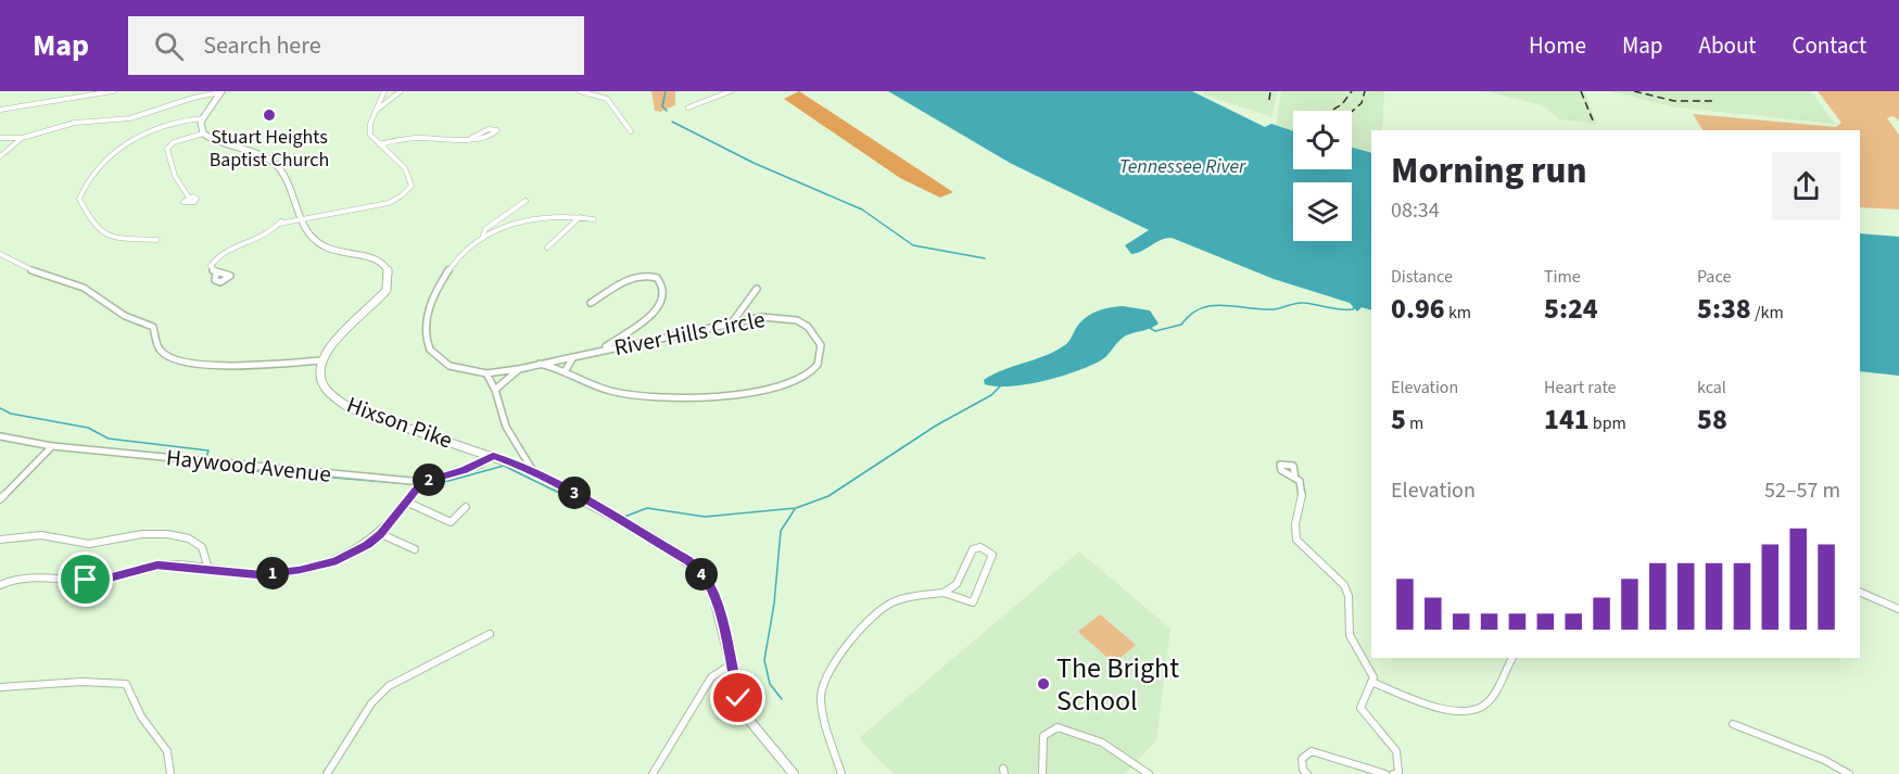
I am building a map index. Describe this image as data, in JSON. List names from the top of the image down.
{
  "streets": {
    "main road": ["Hixson Pike"],
    "street": ["River Hills Circle", "Haywood Avenue"]
  },
  "crossings": [
    ["Hixson Pike", "Haywood Avenue"]
  ],
  "water": ["Tennessee River"],
  "places": ["Stuart Heights Baptist Church", "The Bright School"],
  "page": {
    "header": "Map",
    "search": "Search here",
    "nav": [
      "Home",
      "Map",
      "About",
      "Contact"
    ],
    "heading": ["Morning run", "08:34"],
    "stats": [
      ["Distance", "0.96 km"],
      ["Time", "5:24"],
      ["Pace", "5:38 /km"],
      ["Elevation", "5 m"],
      ["Heart rate", "141 bpm"],
      ["kcal", "58"]
    ],
    "chart": ["Elevation", "52–57 m"],
    "pins": [
      "2",
      "3",
      "1",
      "4"
    ]
  }
}
